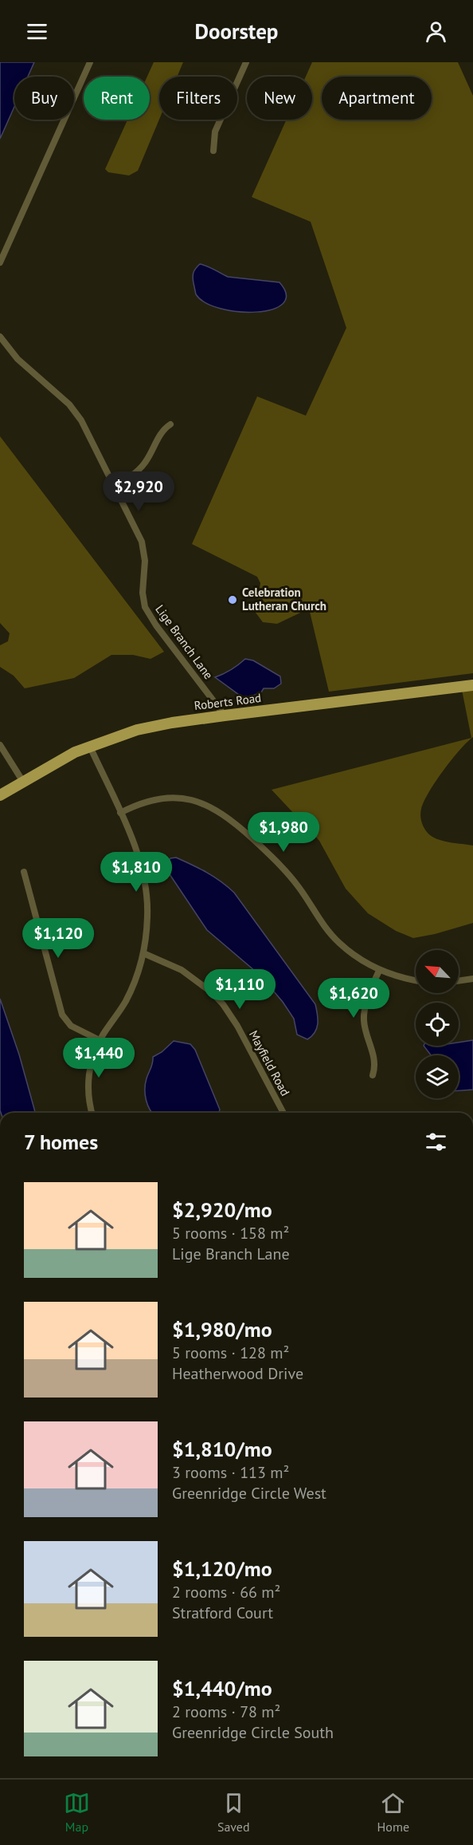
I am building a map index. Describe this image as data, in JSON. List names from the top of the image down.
{
  "streets": {
    "main road": ["Roberts Road"],
    "street": ["Lige Branch Lane", "Mayfield Road"]
  },
  "crossings": [
    ["Lige Branch Lane", "Roberts Road"]
  ],
  "places": ["Celebration Lutheran Church"],
  "north": "top left",
  "page": {
    "header": "Doorstep",
    "chip": [
      "Buy",
      "Rent",
      "Filters",
      "New",
      "Apartment"
    ],
    "price": [
      "$2,920",
      "$1,980",
      "$1,810",
      "$1,120",
      "$1,110",
      "$1,620",
      "$1,440"
    ],
    "heading": "7 homes",
    "list": [
      {
        "name": "$2,920/mo",
        "note": "5 rooms · 158 m² · Lige Branch Lane"
      },
      {
        "name": "$1,980/mo",
        "note": "5 rooms · 128 m² · Heatherwood Drive"
      },
      {
        "name": "$1,810/mo",
        "note": "3 rooms · 113 m² · Greenridge Circle West"
      },
      {
        "name": "$1,120/mo",
        "note": "2 rooms · 66 m² · Stratford Court"
      },
      {
        "name": "$1,440/mo",
        "note": "2 rooms · 78 m² · Greenridge Circle South"
      }
    ],
    "tabs": ["Map", "Saved", "Home"]
  }
}
